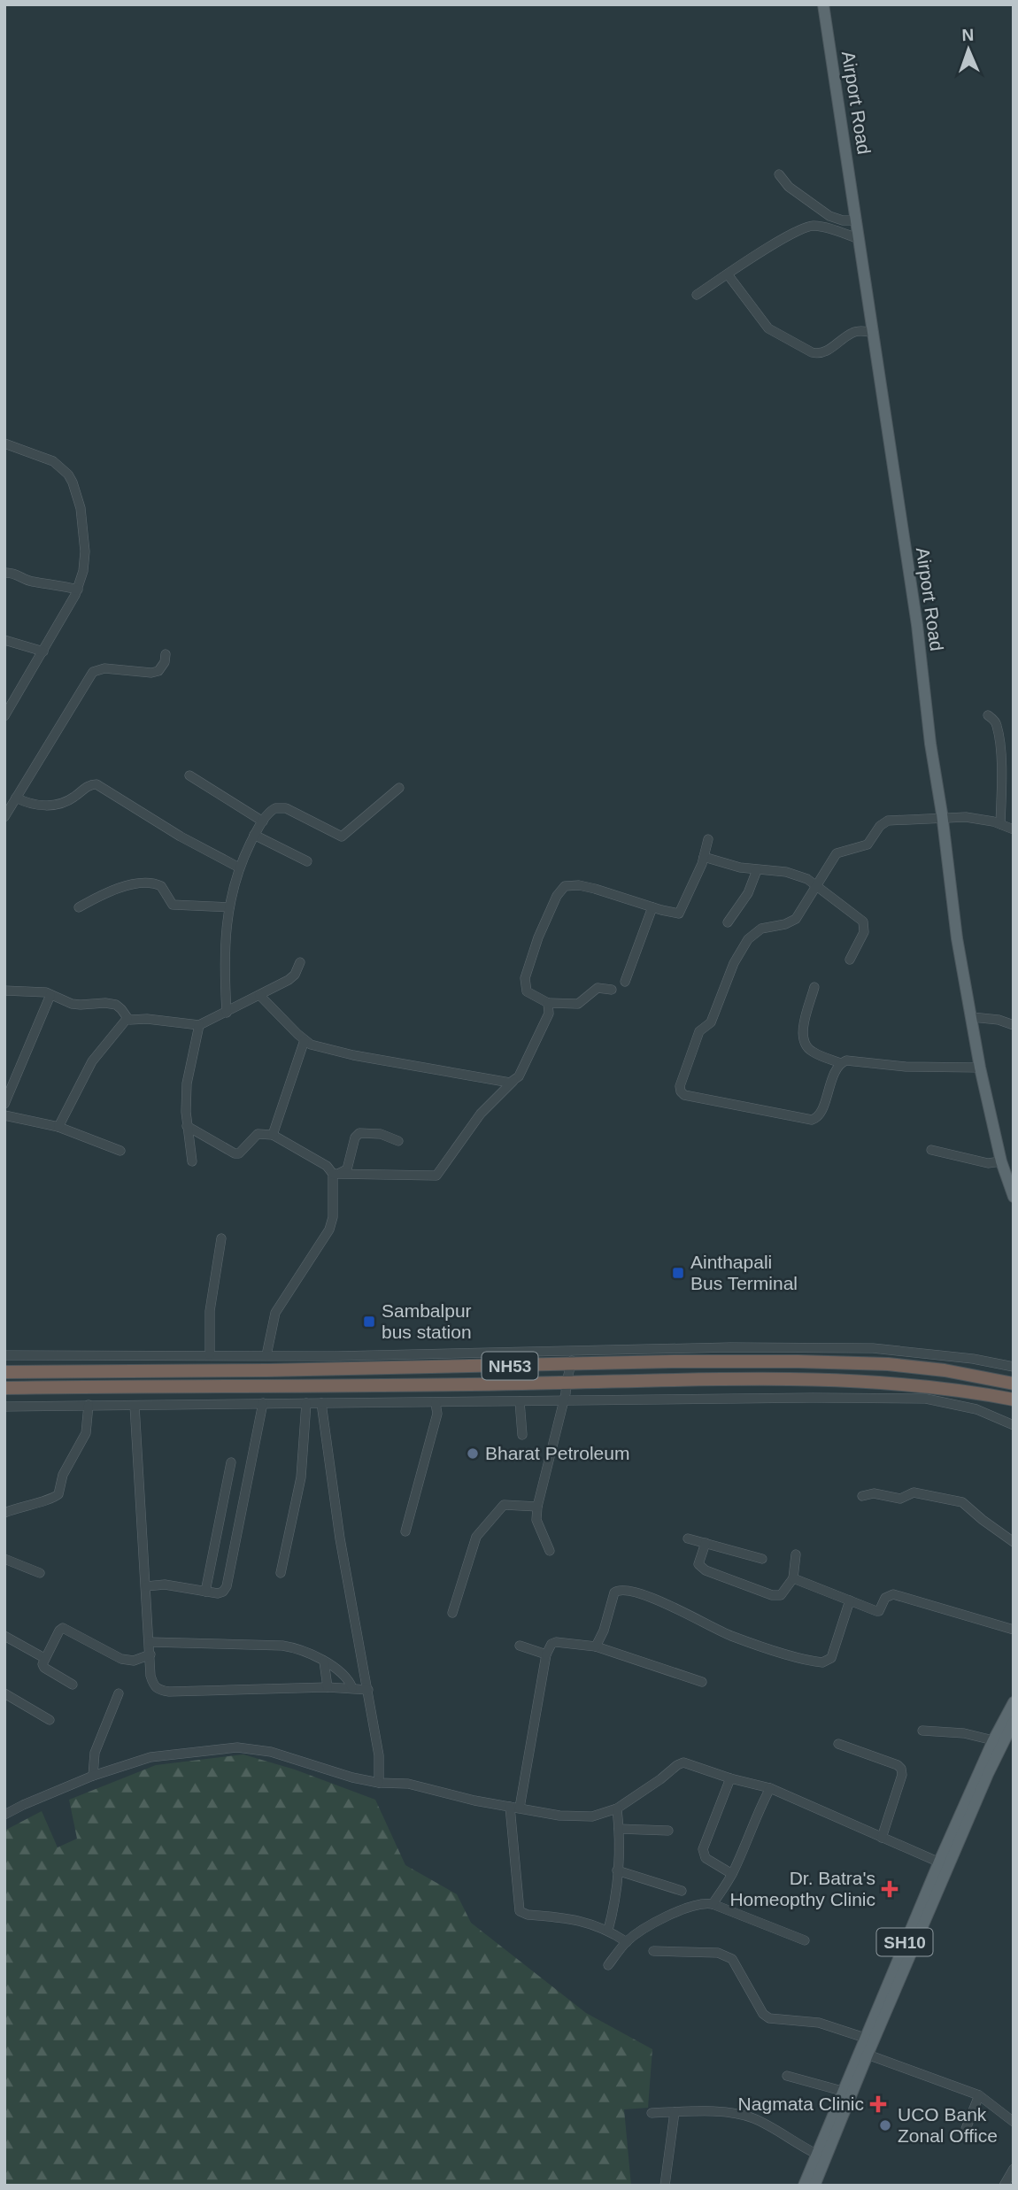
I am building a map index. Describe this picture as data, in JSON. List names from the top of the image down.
{
  "streets": {
    "highway": ["NH53"],
    "main road": ["Airport Road", "SH10"]
  },
  "places": {
    "transit": ["Ainthapali Bus Terminal", "Sambalpur bus station"],
    "other": ["Bharat Petroleum", "UCO Bank Zonal Office"],
    "health": ["Dr. Batra's Homeopthy Clinic", "Nagmata Clinic"]
  },
  "north": "top"
}
